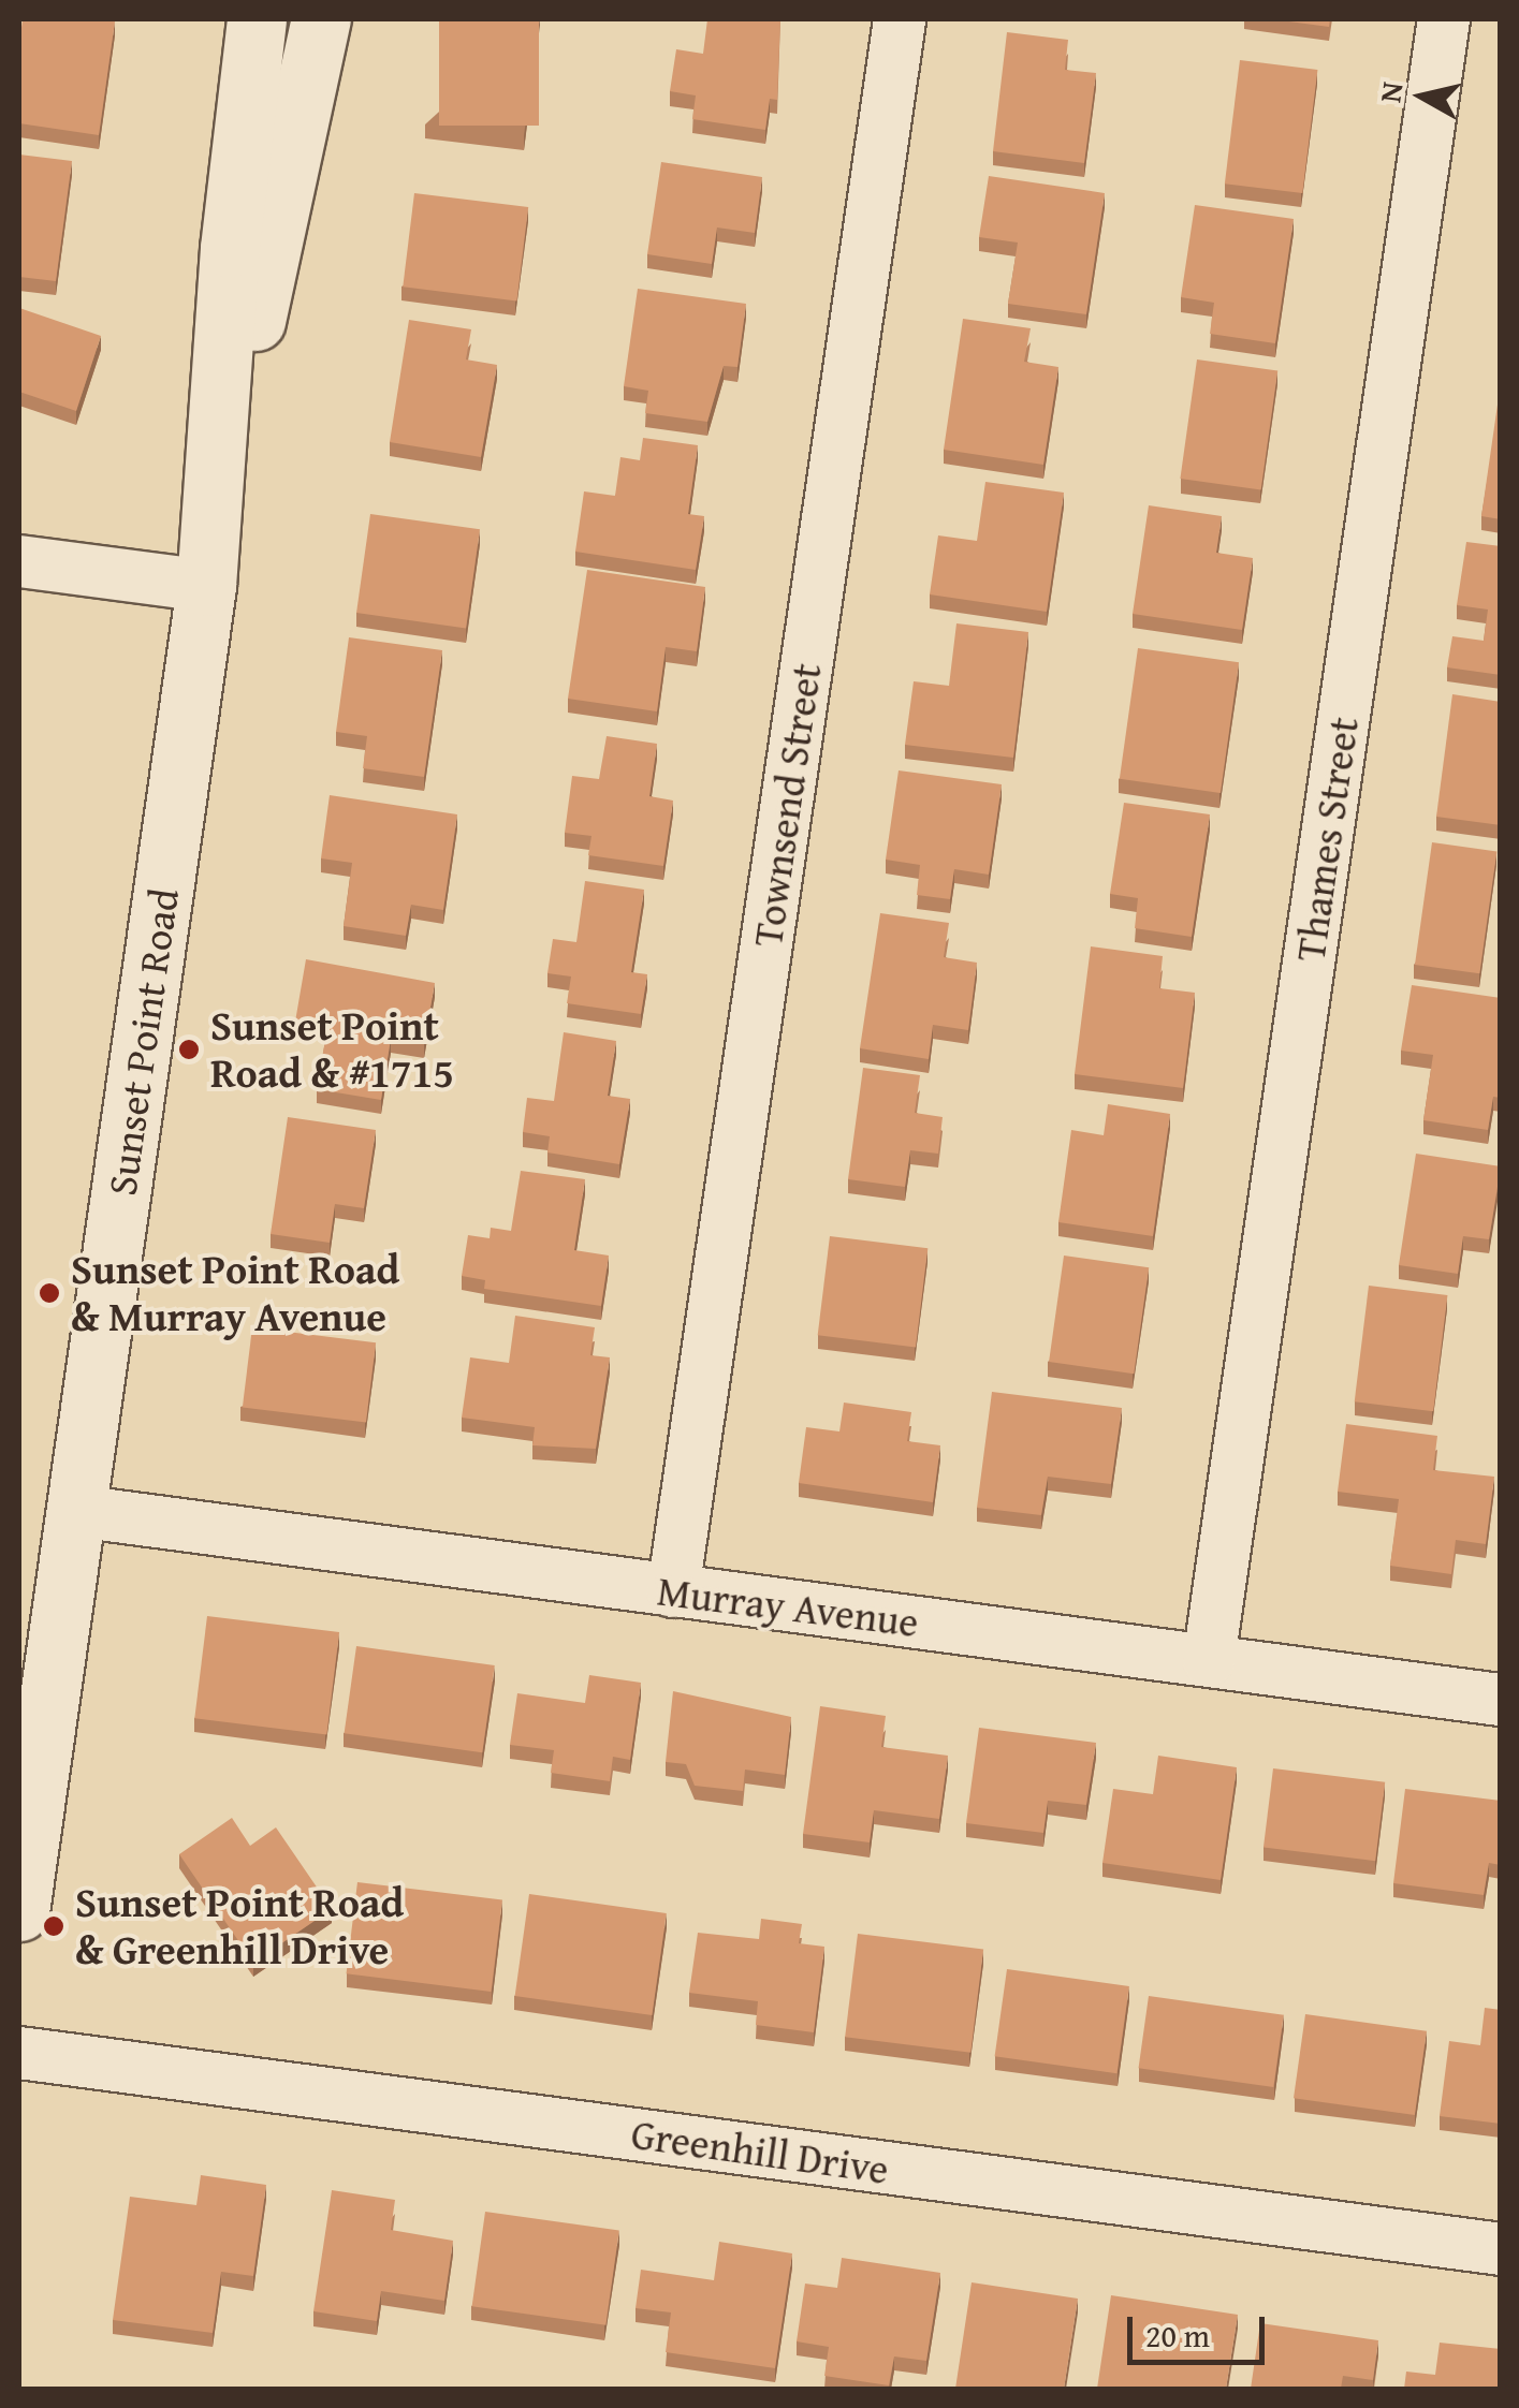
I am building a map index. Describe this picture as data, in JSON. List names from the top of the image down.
{
  "streets": {
    "main road": ["Sunset Point Road"],
    "street": [
      "Townsend Street",
      "Thames Street",
      "Murray Avenue",
      "Greenhill Drive"
    ]
  },
  "crossings": [
    ["Townsend Street", "Murray Avenue"],
    ["Thames Street", "Murray Avenue"],
    ["Sunset Point Road", "Murray Avenue"]
  ],
  "places": ["Sunset Point Road & #1715", "Sunset Point Road & Murray Avenue", "Sunset Point Road & Greenhill Drive"],
  "scale_bar": "20 m",
  "north": "left"
}
